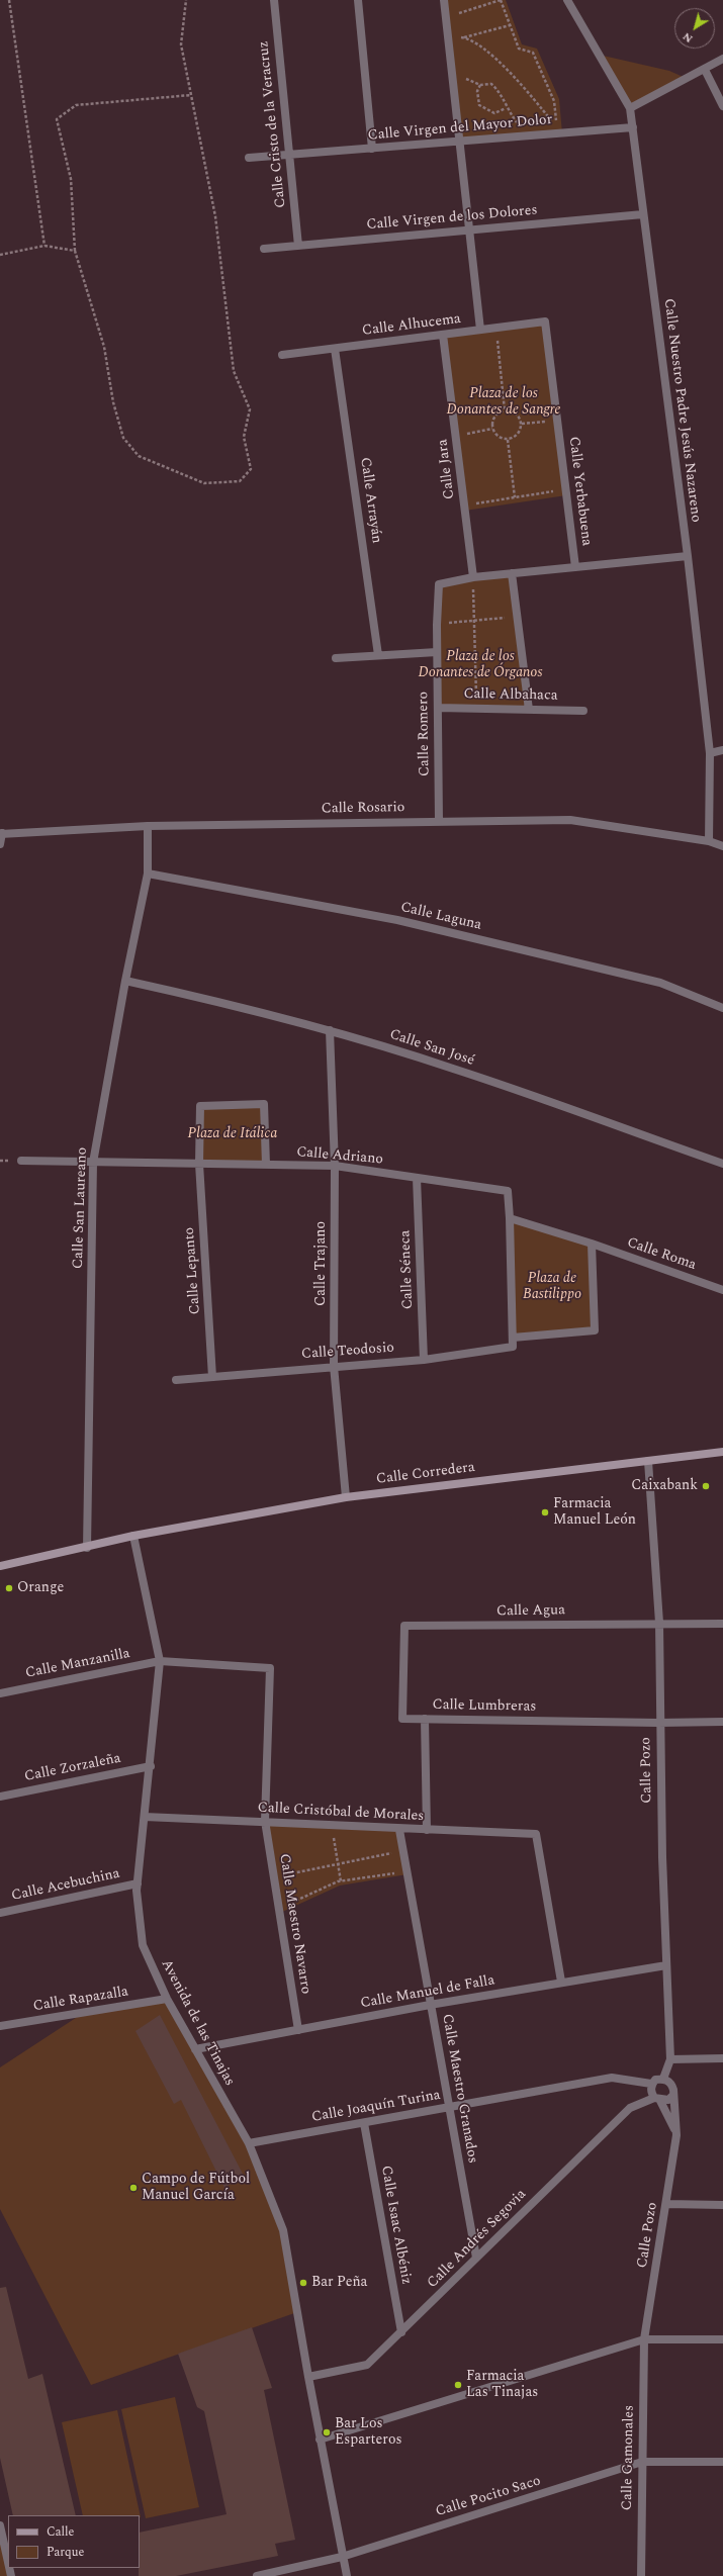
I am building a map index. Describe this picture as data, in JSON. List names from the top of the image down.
{
  "streets": {
    "street": [
      "Calle Cristo de la Veracruz",
      "Calle Virgen del Mayor Dolor",
      "Calle Virgen de los Dolores",
      "Calle Alhucema",
      "Calle Nuestro Padre Jesús Nazareno",
      "Calle Jara",
      "Calle Yerbabuena",
      "Calle Arrayán",
      "Calle Albahaca",
      "Calle Romero",
      "Calle Rosario",
      "Calle Laguna",
      "Calle San José",
      "Calle Adriano",
      "Calle San Laureano",
      "Calle Roma",
      "Calle Trajano",
      "Calle Séneca",
      "Calle Lepanto",
      "Calle Teodosio",
      "Calle Corredera",
      "Calle Agua",
      "Calle Manzanilla",
      "Calle Lumbreras",
      "Calle Zorzaleña",
      "Calle Pozo",
      "Calle Cristóbal de Morales",
      "Calle Acebuchina",
      "Calle Maestro Navarro",
      "Calle Manuel de Falla",
      "Calle Rapazalla",
      "Avenida de las Tinajas",
      "Calle Maestro Granados",
      "Calle Joaquín Turina",
      "Calle Isaac Albéniz",
      "Calle Andrés Segovia",
      "Calle Gamonales",
      "Calle Pocito Saco"
    ]
  },
  "crossings": [
    ["Calle Cristo de la Veracruz", "Calle Virgen del Mayor Dolor"],
    ["Calle Cristo de la Veracruz", "Calle Virgen de los Dolores"],
    ["Calle Virgen del Mayor Dolor", "Calle Nuestro Padre Jesús Nazareno"],
    ["Calle Virgen de los Dolores", "Calle Nuestro Padre Jesús Nazareno"],
    ["Calle Alhucema", "Calle Jara"],
    ["Calle Alhucema", "Calle Yerbabuena"],
    ["Calle Alhucema", "Calle Arrayán"],
    ["Calle Nuestro Padre Jesús Nazareno", "Calle Rosario"],
    ["Calle Jara", "Calle Romero"],
    ["Calle Albahaca", "Calle Romero"],
    ["Calle Romero", "Calle Rosario"],
    ["Calle Rosario", "Calle San Laureano"],
    ["Calle Laguna", "Calle San Laureano"],
    ["Calle San José", "Calle San Laureano"],
    ["Calle San José", "Calle Trajano"],
    ["Calle Adriano", "Calle San Laureano"],
    ["Calle Adriano", "Calle Trajano"],
    ["Calle Adriano", "Calle Séneca"],
    ["Calle Adriano", "Calle Lepanto"],
    ["Calle San Laureano", "Calle Corredera"],
    ["Calle Trajano", "Calle Teodosio"],
    ["Calle Trajano", "Calle Corredera"],
    ["Calle Séneca", "Calle Teodosio"],
    ["Calle Lepanto", "Calle Teodosio"],
    ["Calle Corredera", "Calle Pozo"],
    ["Calle Corredera", "Avenida de las Tinajas"],
    ["Calle Agua", "Calle Lumbreras"],
    ["Calle Agua", "Calle Pozo"],
    ["Calle Manzanilla", "Calle Maestro Navarro"],
    ["Calle Manzanilla", "Avenida de las Tinajas"],
    ["Calle Lumbreras", "Calle Pozo"],
    ["Calle Zorzaleña", "Avenida de las Tinajas"],
    ["Calle Pozo", "Calle Manuel de Falla"],
    ["Calle Pozo", "Calle Joaquín Turina"],
    ["Calle Pozo", "Calle Andrés Segovia"],
    ["Calle Pozo", "Calle Gamonales"],
    ["Calle Cristóbal de Morales", "Calle Maestro Navarro"],
    ["Calle Cristóbal de Morales", "Calle Manuel de Falla"],
    ["Calle Cristóbal de Morales", "Avenida de las Tinajas"],
    ["Calle Cristóbal de Morales", "Calle Maestro Granados"],
    ["Calle Acebuchina", "Avenida de las Tinajas"],
    ["Calle Maestro Navarro", "Calle Manuel de Falla"],
    ["Calle Manuel de Falla", "Avenida de las Tinajas"],
    ["Calle Manuel de Falla", "Calle Maestro Granados"],
    ["Calle Rapazalla", "Avenida de las Tinajas"],
    ["Avenida de las Tinajas", "Calle Joaquín Turina"],
    ["Avenida de las Tinajas", "Calle Andrés Segovia"],
    ["Avenida de las Tinajas", "Calle Pocito Saco"],
    ["Calle Maestro Granados", "Calle Joaquín Turina"],
    ["Calle Maestro Granados", "Calle Andrés Segovia"],
    ["Calle Joaquín Turina", "Calle Isaac Albéniz"],
    ["Calle Joaquín Turina", "Calle Andrés Segovia"],
    ["Calle Isaac Albéniz", "Calle Andrés Segovia"],
    ["Calle Gamonales", "Calle Pocito Saco"]
  ],
  "parks": [
    "Plaza de los Donantes de Sangre",
    "Plaza de los Donantes de Órganos",
    "Plaza de Itálica",
    "Plaza de Bastilippo"
  ],
  "places": [
    "Caixabank",
    "Farmacia Manuel León",
    "Orange",
    "Campo de Fútbol Manuel García",
    "Bar Peña",
    "Farmacia Las Tinajas",
    "Bar Los Esparteros"
  ],
  "legend": ["Calle", "Parque"],
  "north": "bottom left"
}
